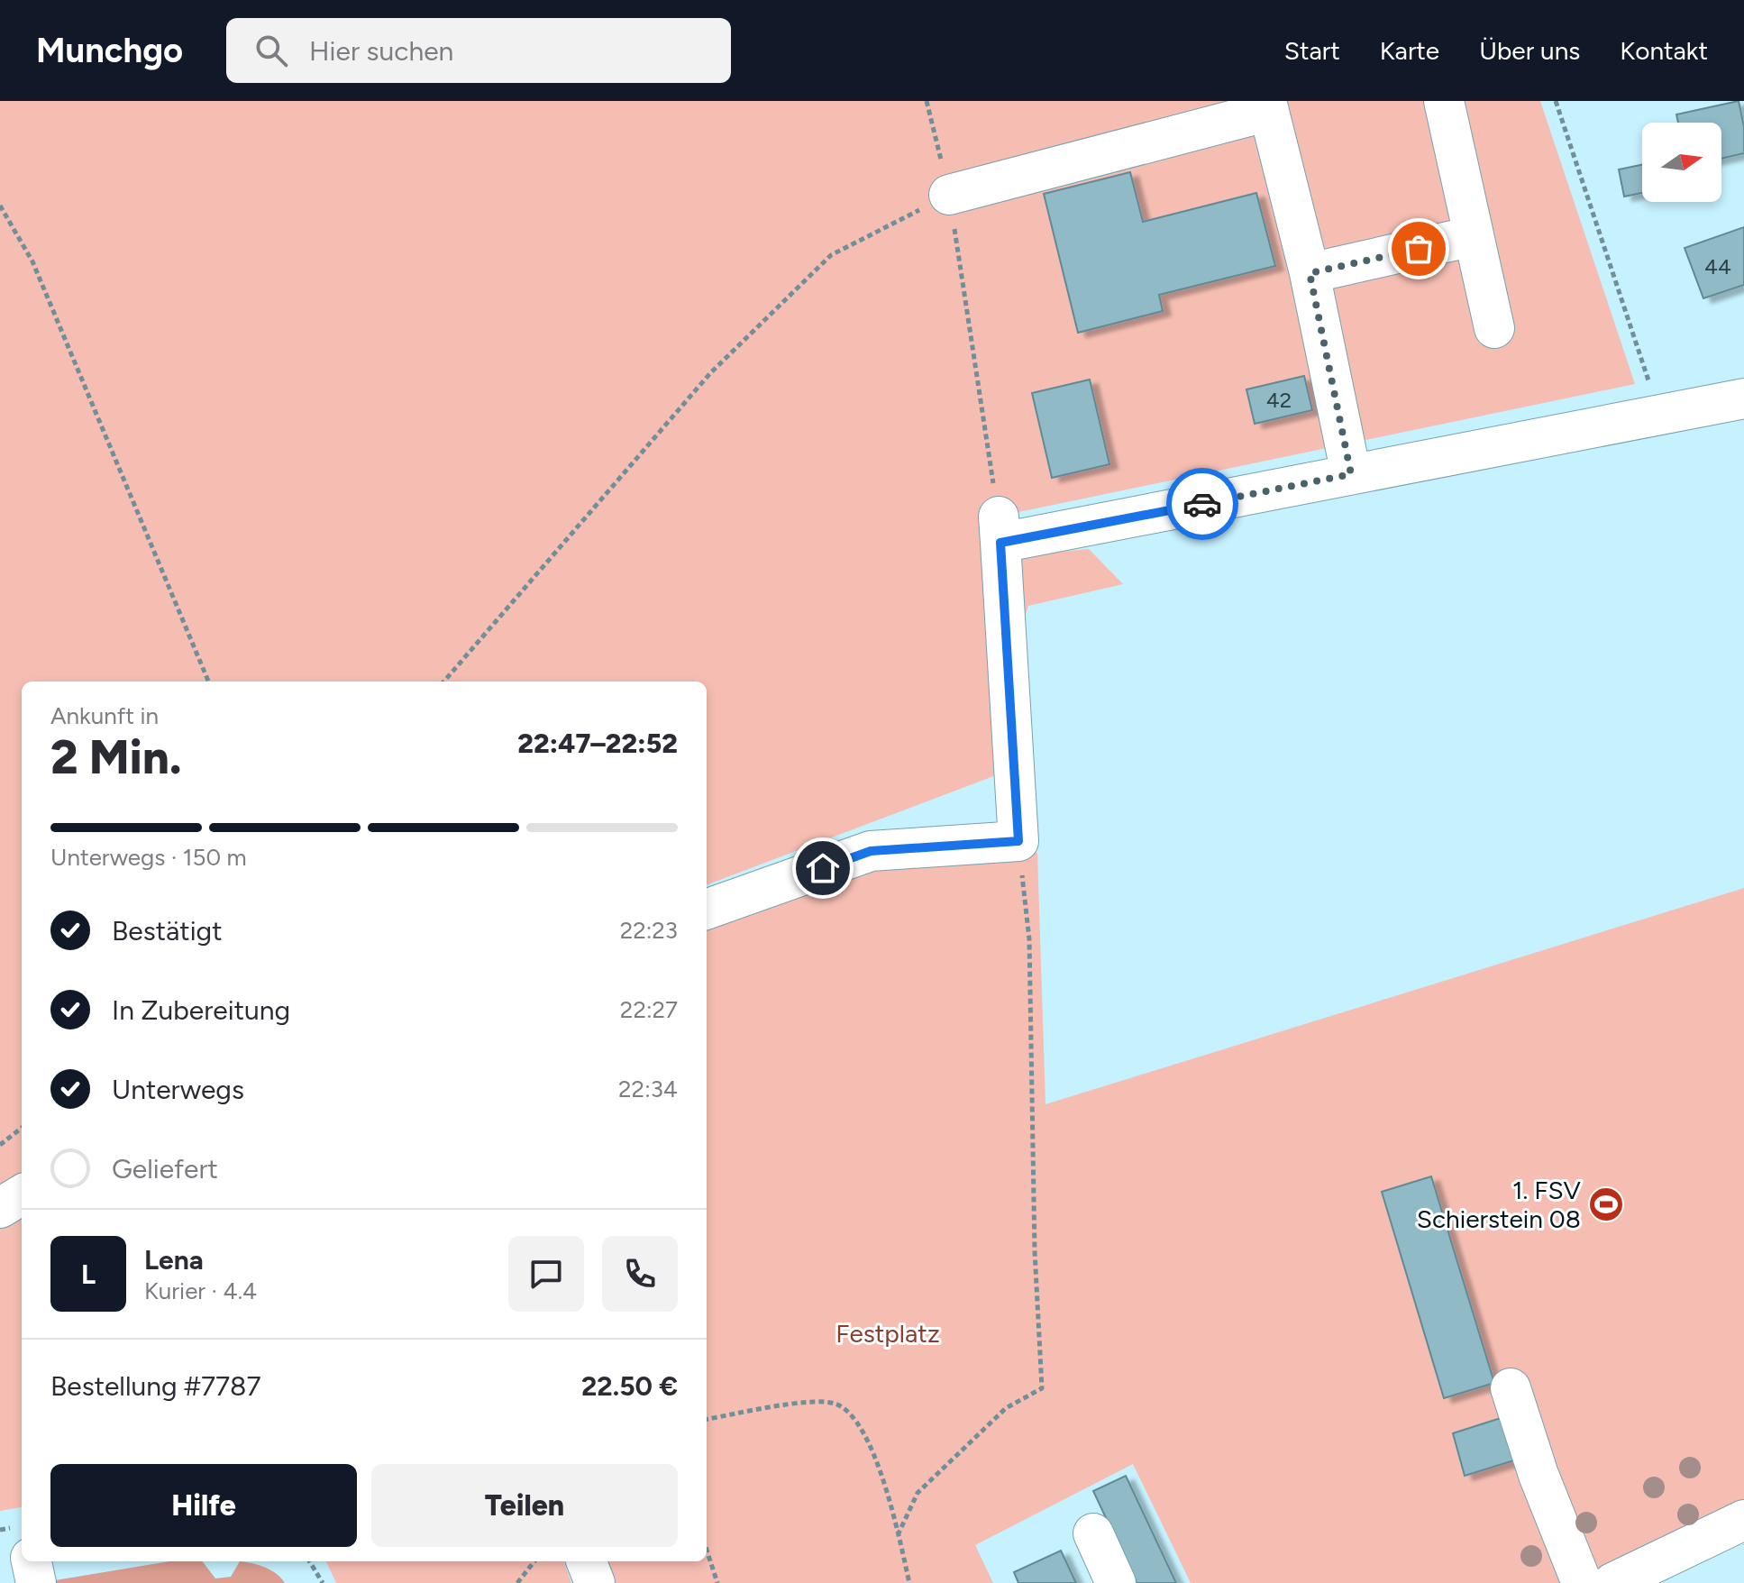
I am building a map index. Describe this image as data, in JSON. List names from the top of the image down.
{
  "parks": ["Festplatz"],
  "places": {
    "sports": ["1. FSV Schierstein 08"]
  },
  "house_numbers": ["44", "42"],
  "north": "right",
  "page": {
    "header": "Munchgo",
    "search": "Hier suchen",
    "nav": [
      "Start",
      "Karte",
      "Über uns",
      "Kontakt"
    ],
    "heading": ["2 Min.", "Ankunft in", "22:47–22:52"],
    "panel": [
      "Lena",
      "Kurier · 4.4",
      "Bestellung #7787",
      "22.50 €"
    ],
    "bar": "Unterwegs · 150 m",
    "list": [
      ["Bestätigt", "22:23"],
      ["In Zubereitung", "22:27"],
      ["Unterwegs", "22:34"],
      "Geliefert"
    ],
    "round": "L",
    "buttons": ["Hilfe", "Teilen"]
  }
}
